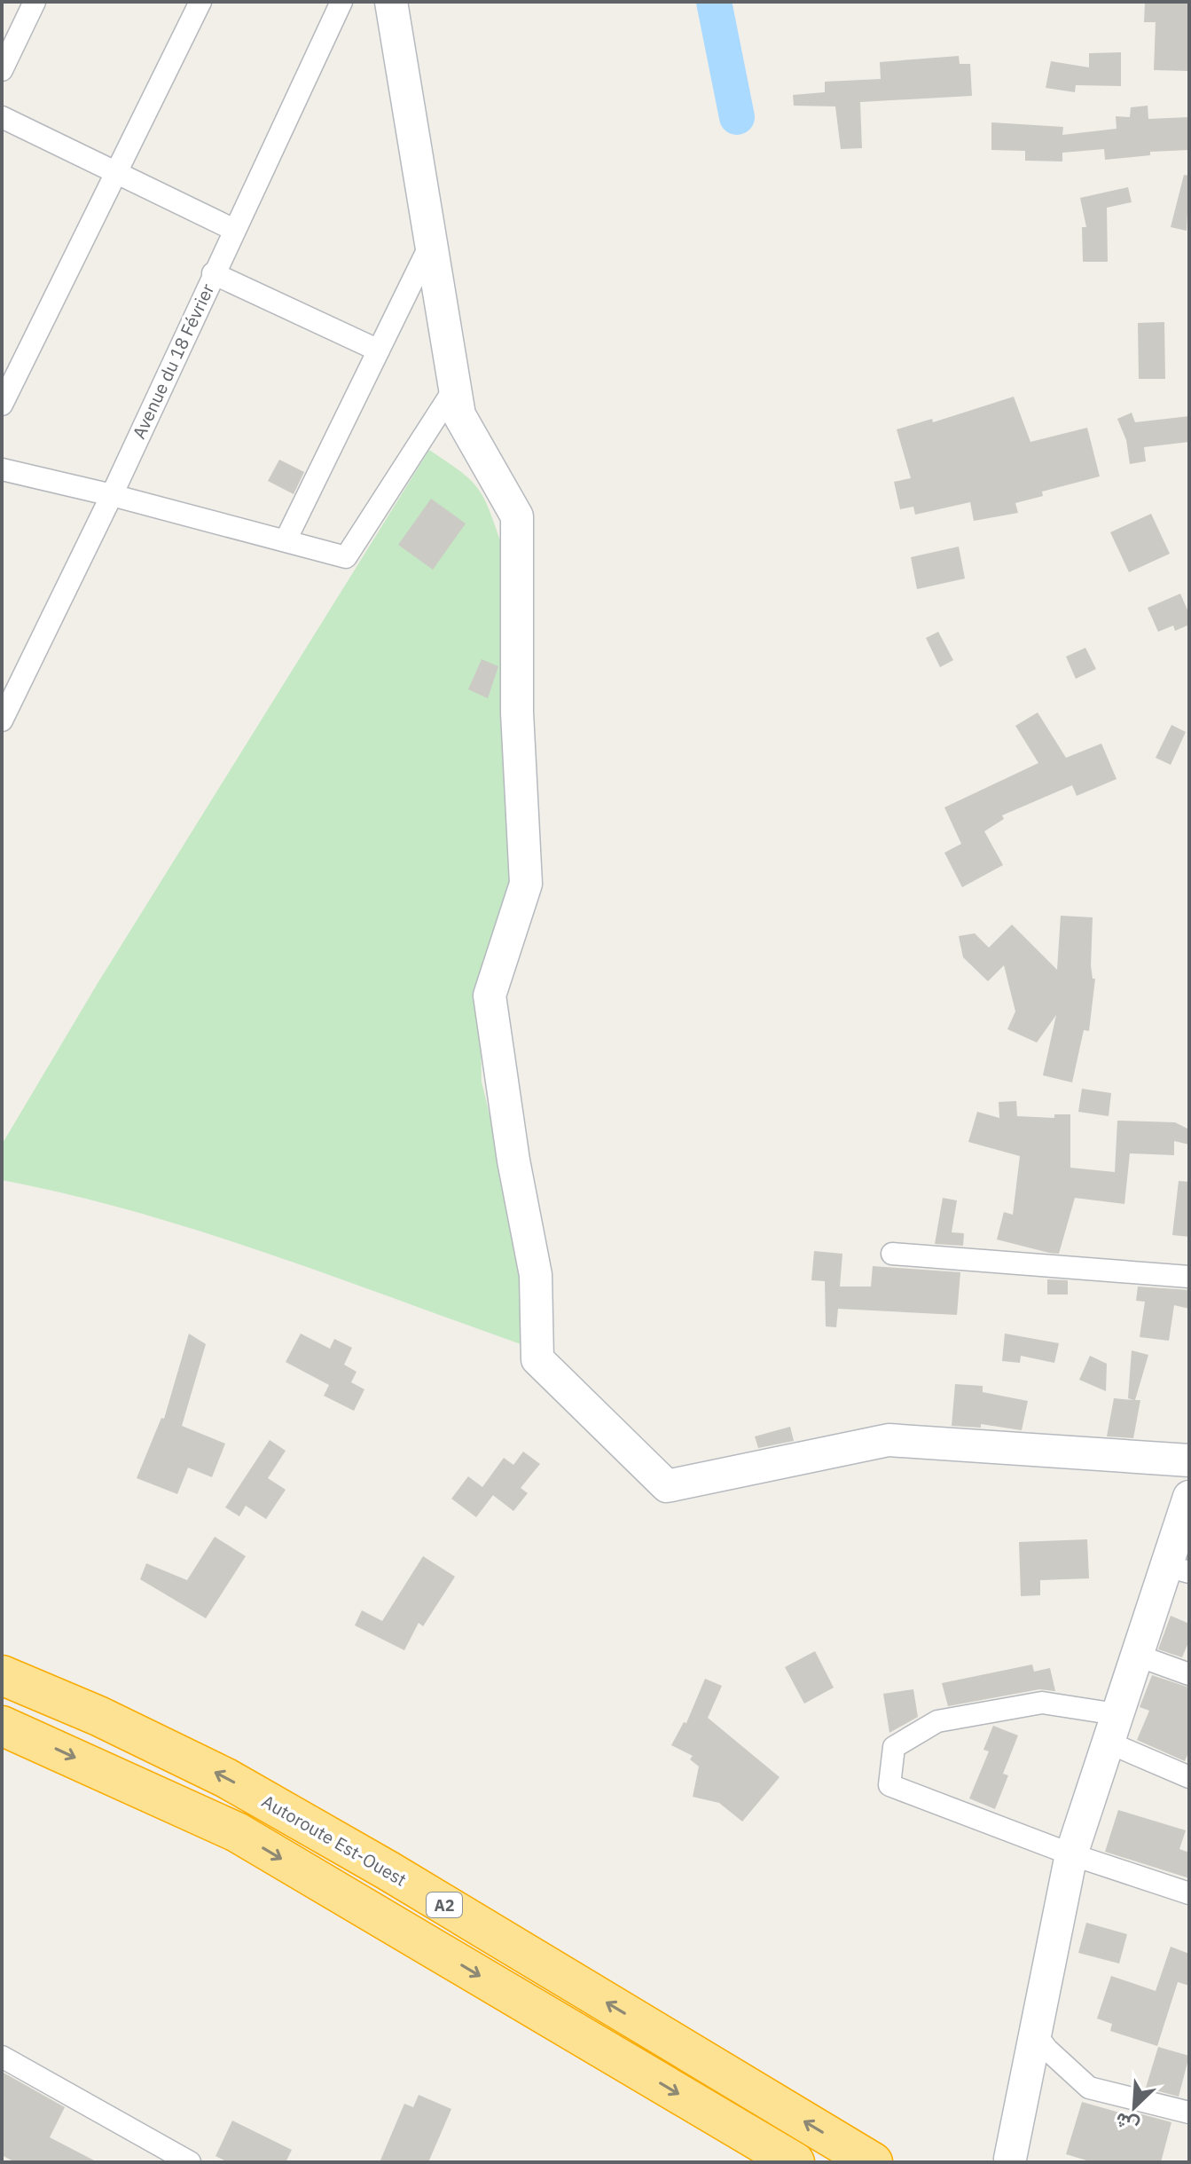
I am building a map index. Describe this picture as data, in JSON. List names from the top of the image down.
{
  "streets": {
    "highway": ["Autoroute Est-Ouest", "A2"],
    "street": ["Avenue du 18 Février"]
  },
  "north": "bottom left"
}
